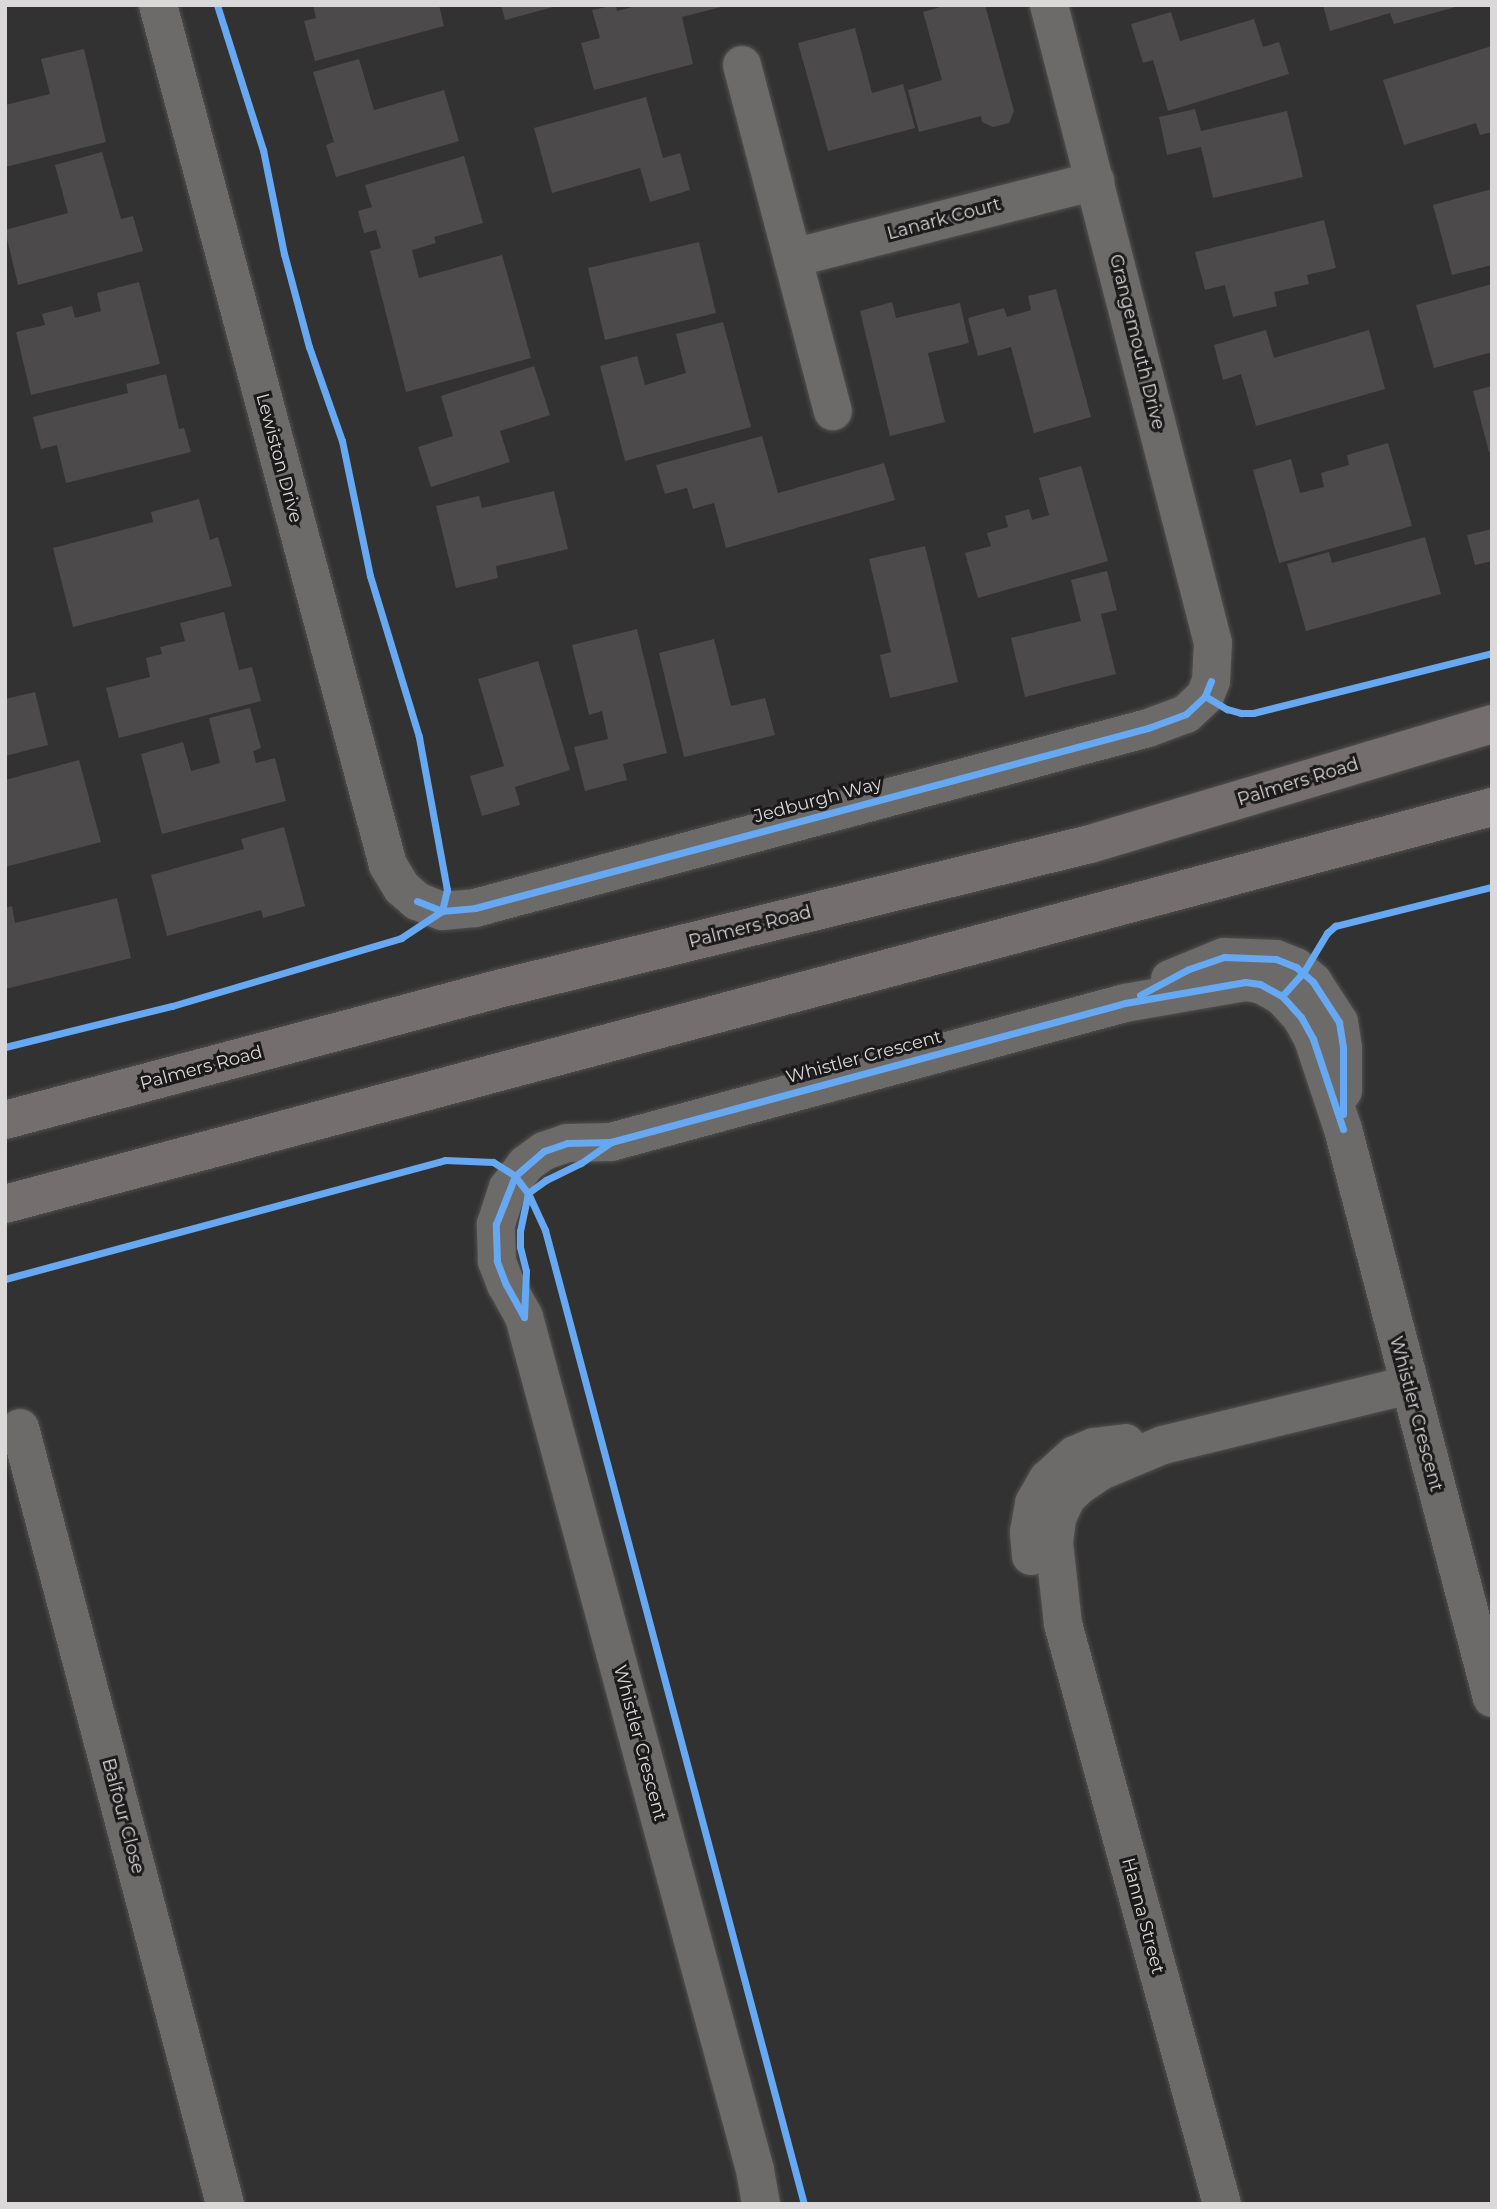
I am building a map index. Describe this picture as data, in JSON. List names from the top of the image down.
{
  "streets": {
    "main road": ["Palmers Road"],
    "street": [
      "Lanark Court",
      "Grangemouth Drive",
      "Lewiston Drive",
      "Jedburgh Way",
      "Whistler Crescent",
      "Balfour Close",
      "Hanna Street"
    ]
  },
  "crossings": [
    ["Lanark Court", "Grangemouth Drive"],
    ["Grangemouth Drive", "Jedburgh Way"],
    ["Lewiston Drive", "Jedburgh Way"],
    ["Whistler Crescent", "Hanna Street"]
  ]
}
